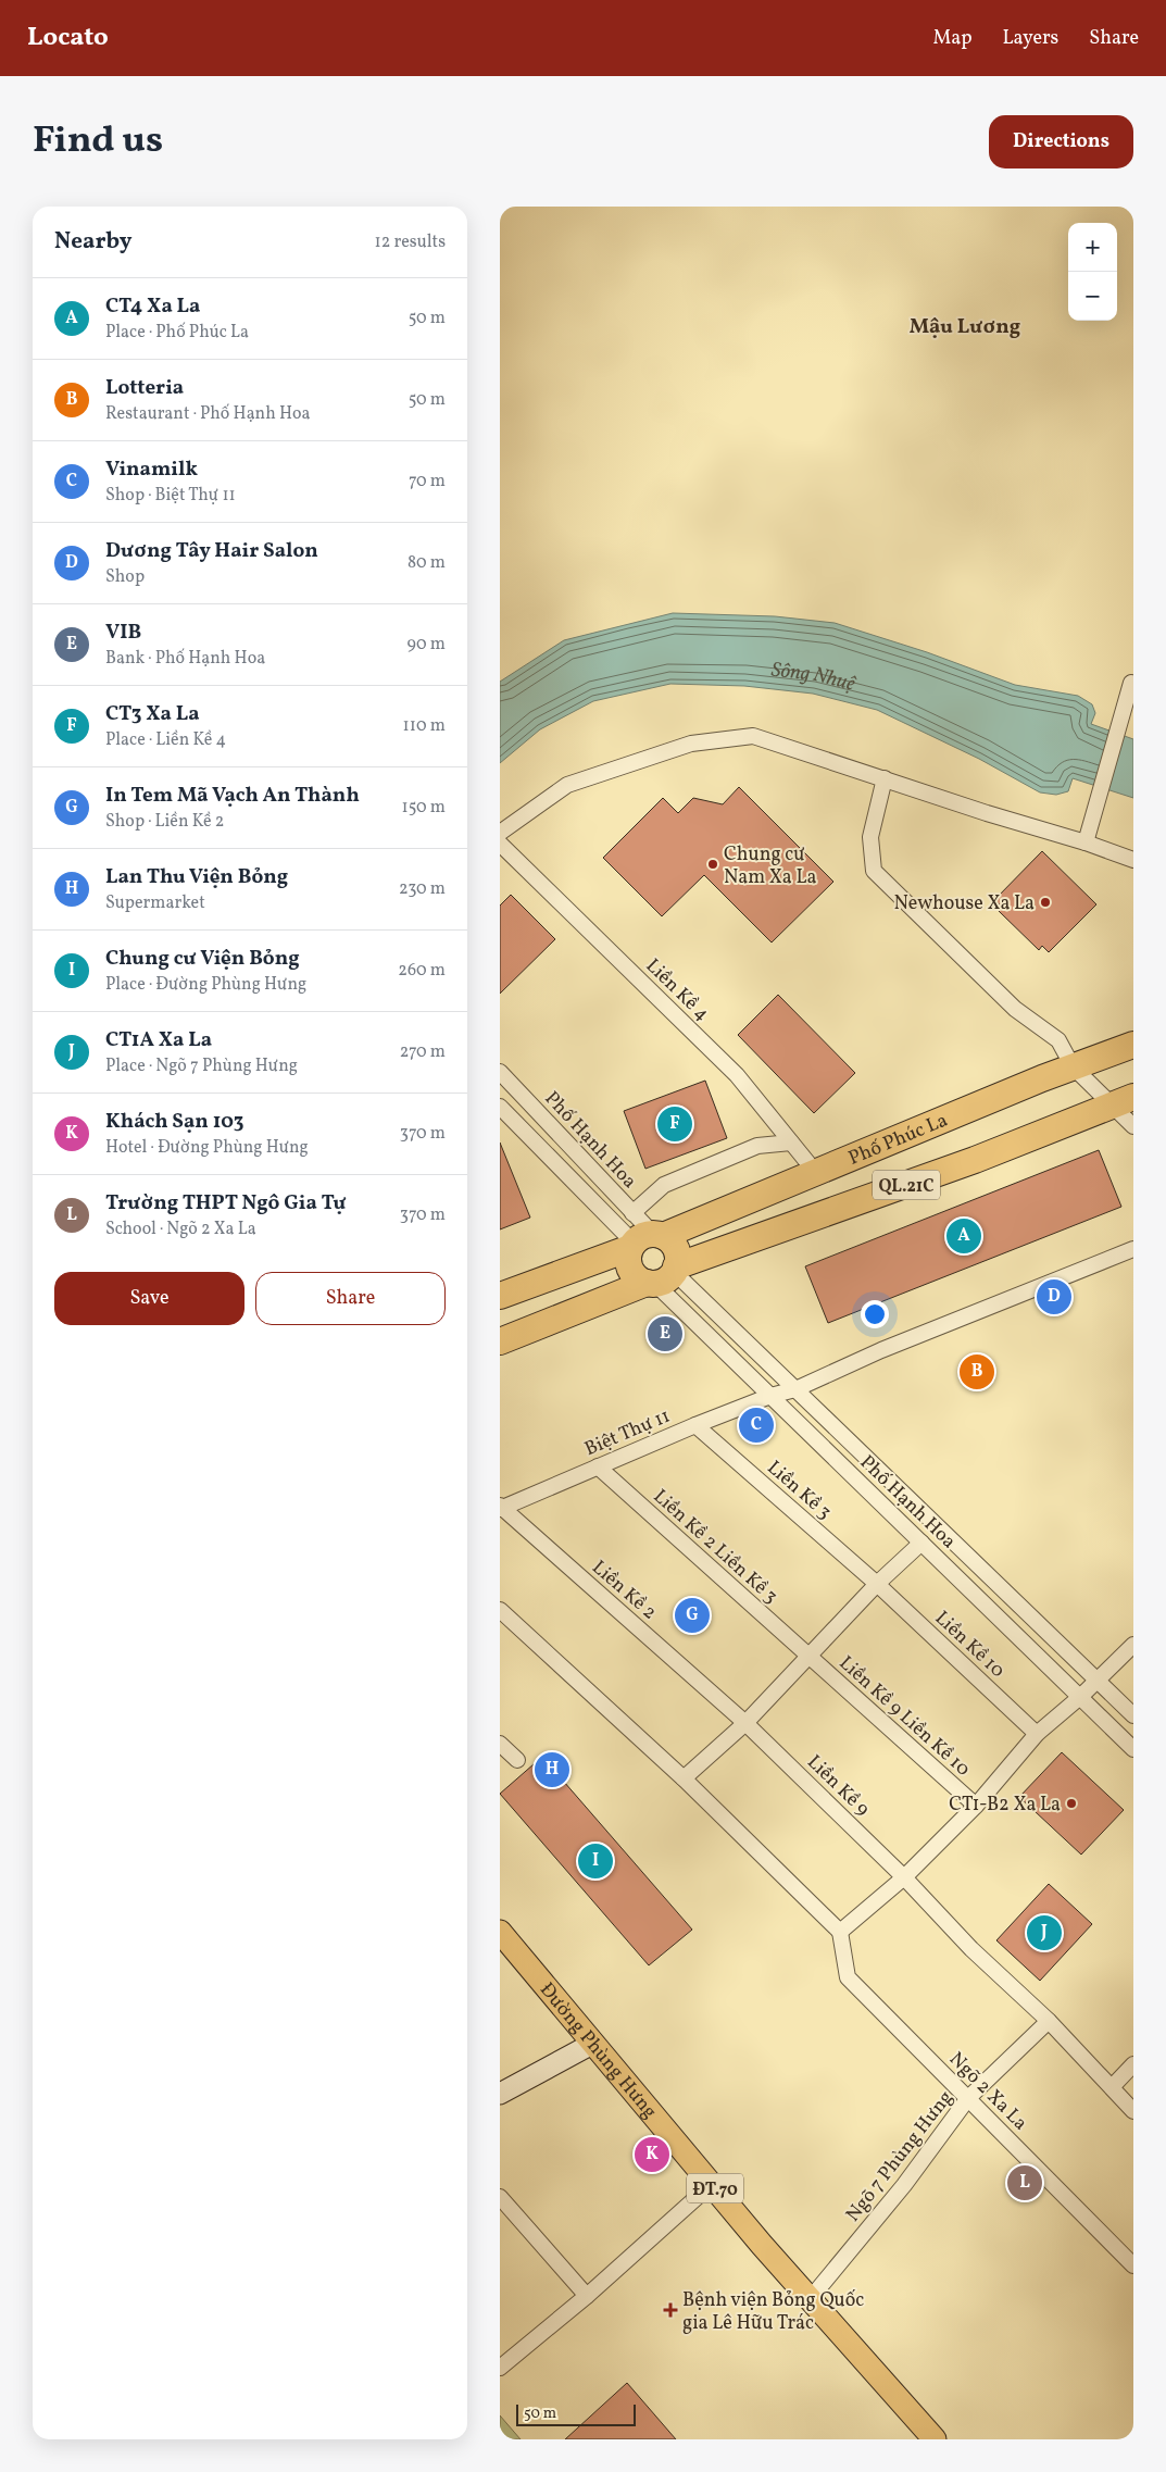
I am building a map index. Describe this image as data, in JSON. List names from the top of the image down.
{
  "streets": {
    "highway": ["Phố Phúc La", "QL.21C"],
    "main road": ["Đường Phùng Hưng", "ĐT.70"],
    "street": [
      "Liền Kề 4",
      "Phố Hạnh Hoa",
      "Biệt Thự 11",
      "Liền Kề 3",
      "Liền Kề 2 Liền Kề 3",
      "Liền Kề 2",
      "Liền Kề 10",
      "Liền Kề 9 Liền Kề 10",
      "Liền Kề 9",
      "Ngõ 2 Xa La",
      "Ngõ 7 Phùng Hưng"
    ]
  },
  "crossings": [
    ["Liền Kề 4", "Phố Phúc La"],
    ["Phố Hạnh Hoa", "Phố Phúc La"],
    ["Phố Hạnh Hoa", "QL.21C"],
    ["Phố Hạnh Hoa", "Biệt Thự 11"],
    ["Biệt Thự 11", "Liền Kề 3"],
    ["Biệt Thự 11", "Liền Kề 2 Liền Kề 3"],
    ["Biệt Thự 11", "Liền Kề 2"],
    ["Liền Kề 3", "Liền Kề 10"],
    ["Liền Kề 2 Liền Kề 3", "Liền Kề 9 Liền Kề 10"],
    ["Liền Kề 2", "Liền Kề 9"],
    ["Liền Kề 9", "Ngõ 7 Phùng Hưng"],
    ["Đường Phùng Hưng", "Ngõ 7 Phùng Hưng"],
    ["Ngõ 2 Xa La", "Ngõ 7 Phùng Hưng"]
  ],
  "districts": ["Mậu Lương"],
  "water": ["Sông Nhuệ"],
  "places": {
    "other": ["Chung cư Nam Xa La", "Newhouse Xa La", "CT1-B2 Xa La"],
    "health": ["Bệnh viện Bỏng Quốc gia Lê Hữu Trác"]
  },
  "scale_bar": "50 m",
  "page": {
    "header": "Locato",
    "nav": ["Map", "Layers", "Share"],
    "title": "Find us",
    "buttons": [
      "Directions",
      ["Save", "Share"]
    ],
    "heading": ["Nearby", "12 results"],
    "map_buttons": ["+", "−"],
    "list": [
      {
        "mark": "A",
        "name": "CT4 Xa La",
        "note": "Place · Phố Phúc La",
        "value": "50 m"
      },
      {
        "mark": "B",
        "name": "Lotteria",
        "note": "Restaurant · Phố Hạnh Hoa",
        "value": "50 m"
      },
      {
        "mark": "C",
        "name": "Vinamilk",
        "note": "Shop · Biệt Thự 11",
        "value": "70 m"
      },
      {
        "mark": "D",
        "name": "Dương Tây Hair Salon",
        "note": "Shop",
        "value": "80 m"
      },
      {
        "mark": "E",
        "name": "VIB",
        "note": "Bank · Phố Hạnh Hoa",
        "value": "90 m"
      },
      {
        "mark": "F",
        "name": "CT3 Xa La",
        "note": "Place · Liền Kề 4",
        "value": "110 m"
      },
      {
        "mark": "G",
        "name": "In Tem Mã Vạch An Thành",
        "note": "Shop · Liền Kề 2",
        "value": "150 m"
      },
      {
        "mark": "H",
        "name": "Lan Thu Viện Bỏng",
        "note": "Supermarket",
        "value": "230 m"
      },
      {
        "mark": "I",
        "name": "Chung cư Viện Bỏng",
        "note": "Place · Đường Phùng Hưng",
        "value": "260 m"
      },
      {
        "mark": "J",
        "name": "CT1A Xa La",
        "note": "Place · Ngõ 7 Phùng Hưng",
        "value": "270 m"
      },
      {
        "mark": "K",
        "name": "Khách Sạn 103",
        "note": "Hotel · Đường Phùng Hưng",
        "value": "370 m"
      },
      {
        "mark": "L",
        "name": "Trường THPT Ngô Gia Tự",
        "note": "School · Ngõ 2 Xa La",
        "value": "370 m"
      }
    ],
    "pins": [
      "F",
      "A",
      "D",
      "E",
      "B",
      "C",
      "G",
      "H",
      "I",
      "J",
      "K",
      "L"
    ],
    "scale": "50 m"
  }
}
